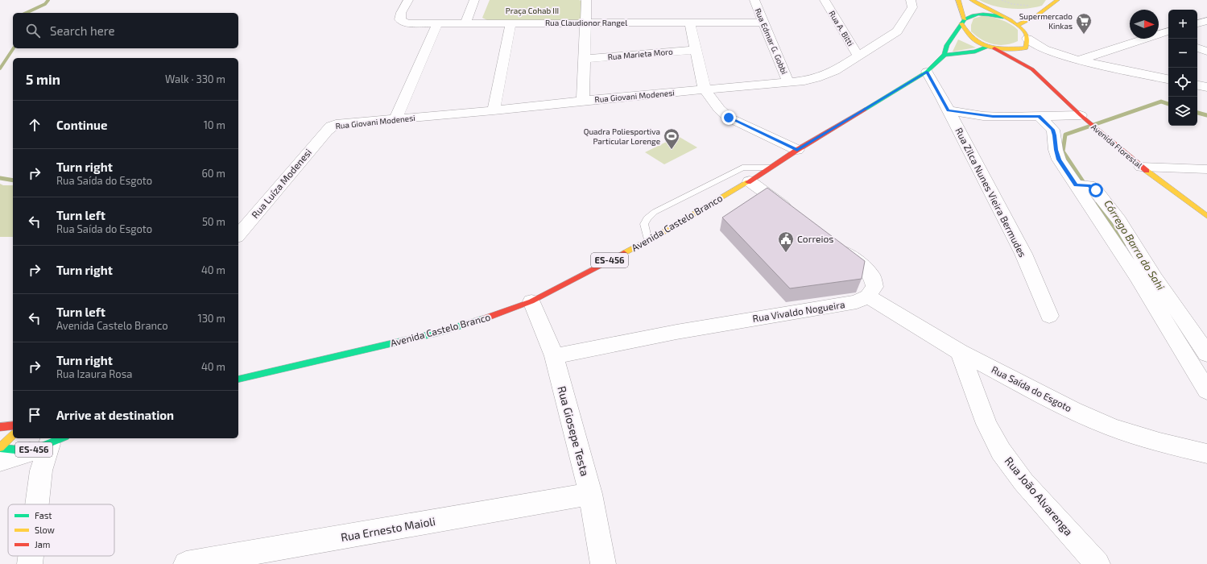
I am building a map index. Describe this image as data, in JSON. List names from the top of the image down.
{
  "streets": {
    "main road": ["Avenida Florestal", "Avenida Castelo Branco", "ES-456"],
    "street": [
      "Rua Claudionor Rangel",
      "Rua A. Bitti",
      "Rua Edmar G. Gobbi",
      "Rua Marieta Moro",
      "Rua Giovani Modenesi",
      "Rua Luíza Modenesi",
      "Rua Zilca Nunes Vieira Bermudes",
      "Rua Vivaldo Nogueira",
      "Rua Saída do Esgoto",
      "Rua Giosepe Testa",
      "Rua João Alvarenga",
      "Rua Ernesto Maioli"
    ]
  },
  "crossings": [
    ["Rua Claudionor Rangel", "Rua Edmar G. Gobbi"],
    ["Rua A. Bitti", "Rua Giovani Modenesi"],
    ["Rua Edmar G. Gobbi", "Rua Giovani Modenesi"],
    ["Rua Giovani Modenesi", "Rua Luíza Modenesi"],
    ["Avenida Florestal", "Avenida Castelo Branco"],
    ["Rua Zilca Nunes Vieira Bermudes", "Avenida Castelo Branco"],
    ["Avenida Castelo Branco", "Rua Giosepe Testa"],
    ["Rua Vivaldo Nogueira", "Rua Saída do Esgoto"],
    ["Rua Vivaldo Nogueira", "Rua Giosepe Testa"],
    ["Rua Saída do Esgoto", "Rua João Alvarenga"],
    ["Rua Giosepe Testa", "Rua Ernesto Maioli"]
  ],
  "water": ["Córrego Barra do Sahi"],
  "parks": ["Praça Cohab III"],
  "places": {
    "supermarket": ["Supermercado Kinkas"],
    "sports": ["Quadra Poliesportiva Particular Lorenge"],
    "public building": ["Correios"]
  },
  "legend": ["Fast", "Slow", "Jam"],
  "north": "right",
  "page": {
    "map_buttons": ["+", "−"],
    "search": "Search here",
    "heading": ["5 min", "Walk · 330 m"],
    "list": [
      ["Continue", "10 m"],
      ["Turn right", "Rua Saída do Esgoto", "60 m"],
      ["Turn left", "Rua Saída do Esgoto", "50 m"],
      ["Turn right", "40 m"],
      ["Turn left", "Avenida Castelo Branco", "130 m"],
      ["Turn right", "Rua Izaura Rosa", "40 m"],
      "Arrive at destination"
    ]
  }
}
